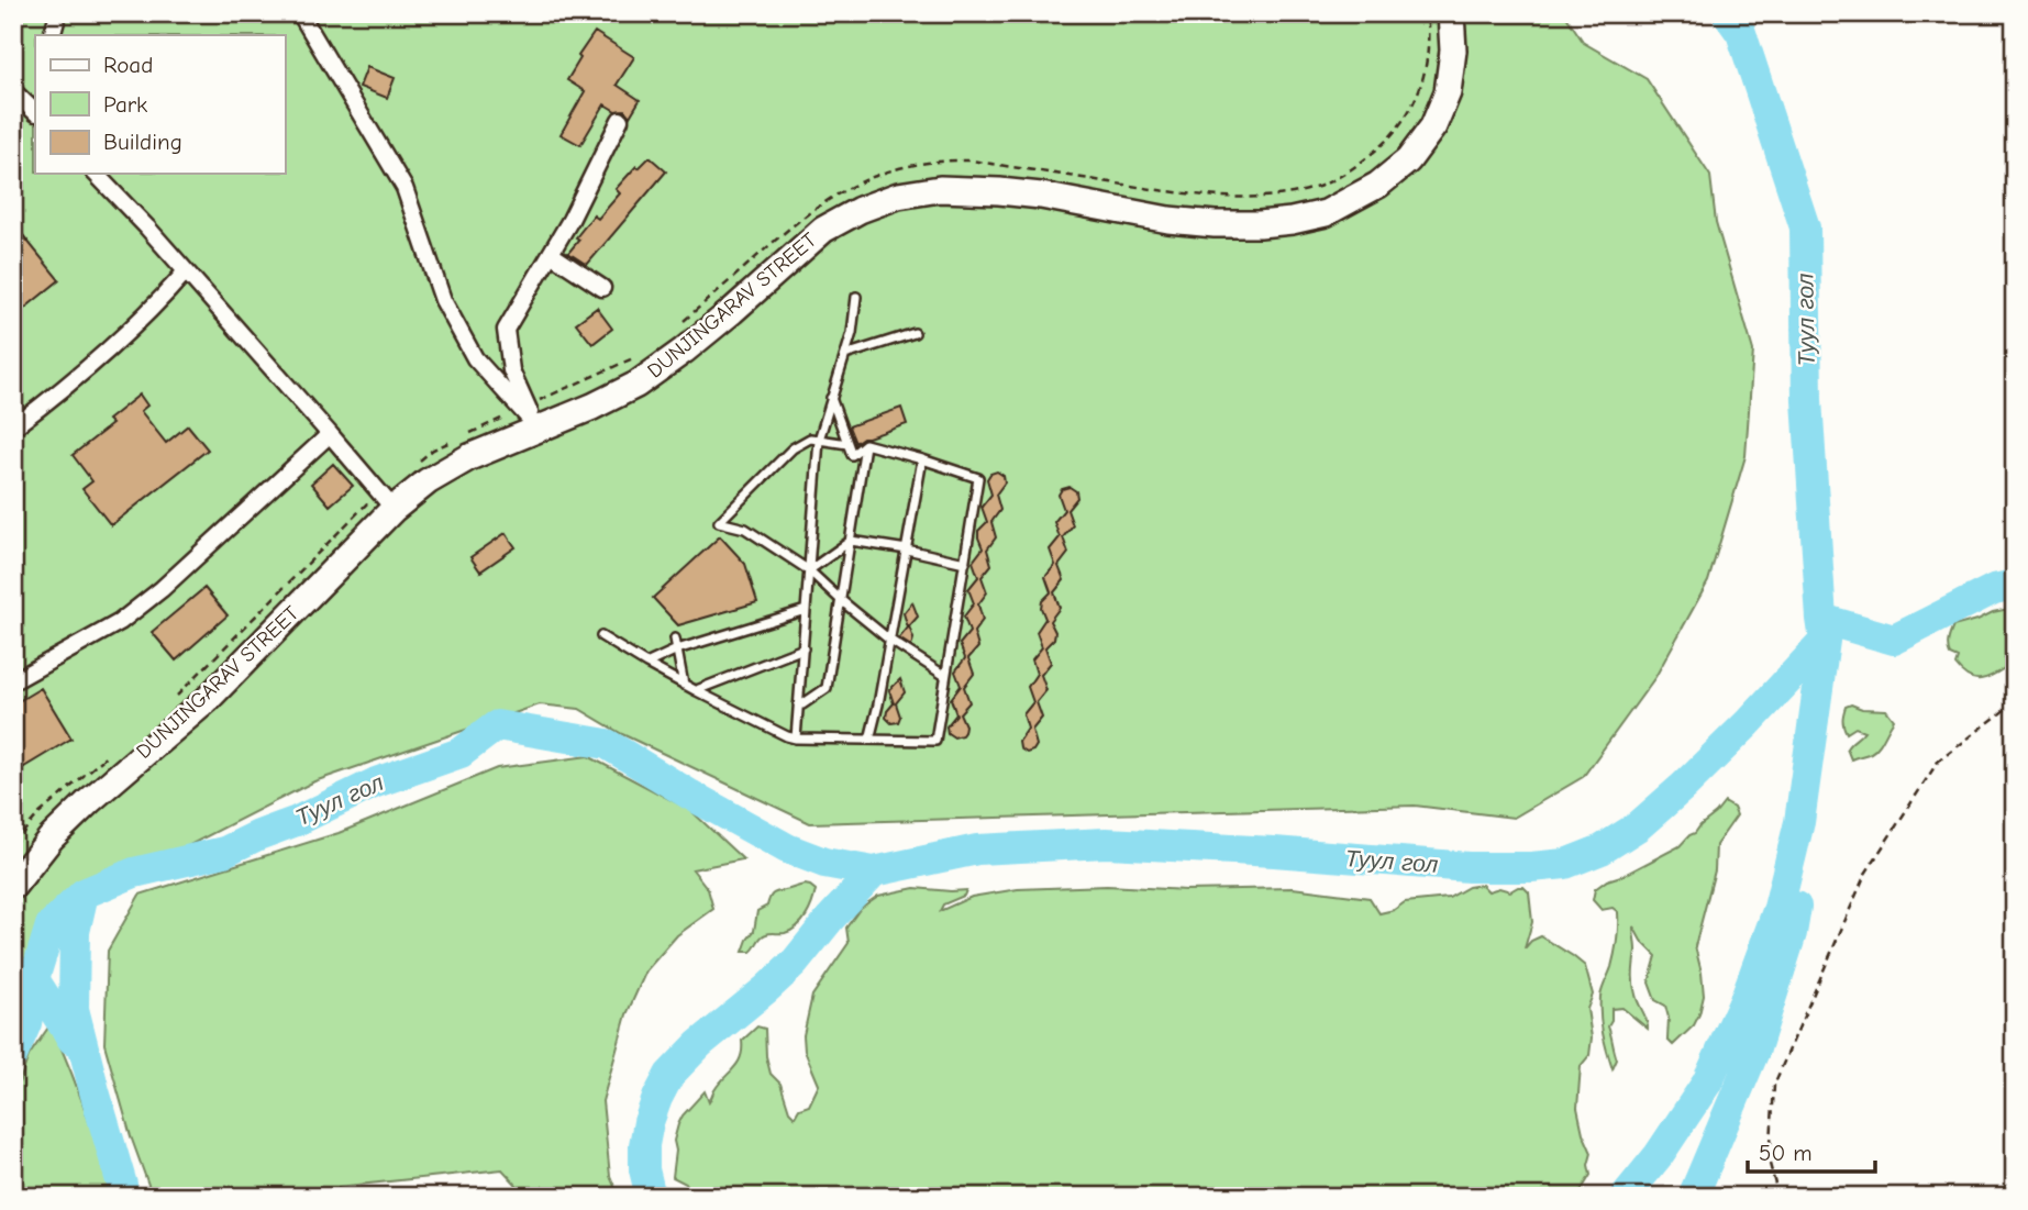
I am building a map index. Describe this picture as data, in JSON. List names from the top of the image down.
{
  "streets": {
    "main road": ["DUNJINGARAV STREET"]
  },
  "water": ["Туул гол"],
  "legend": ["Road", "Park", "Building"],
  "scale_bar": "50 m"
}
